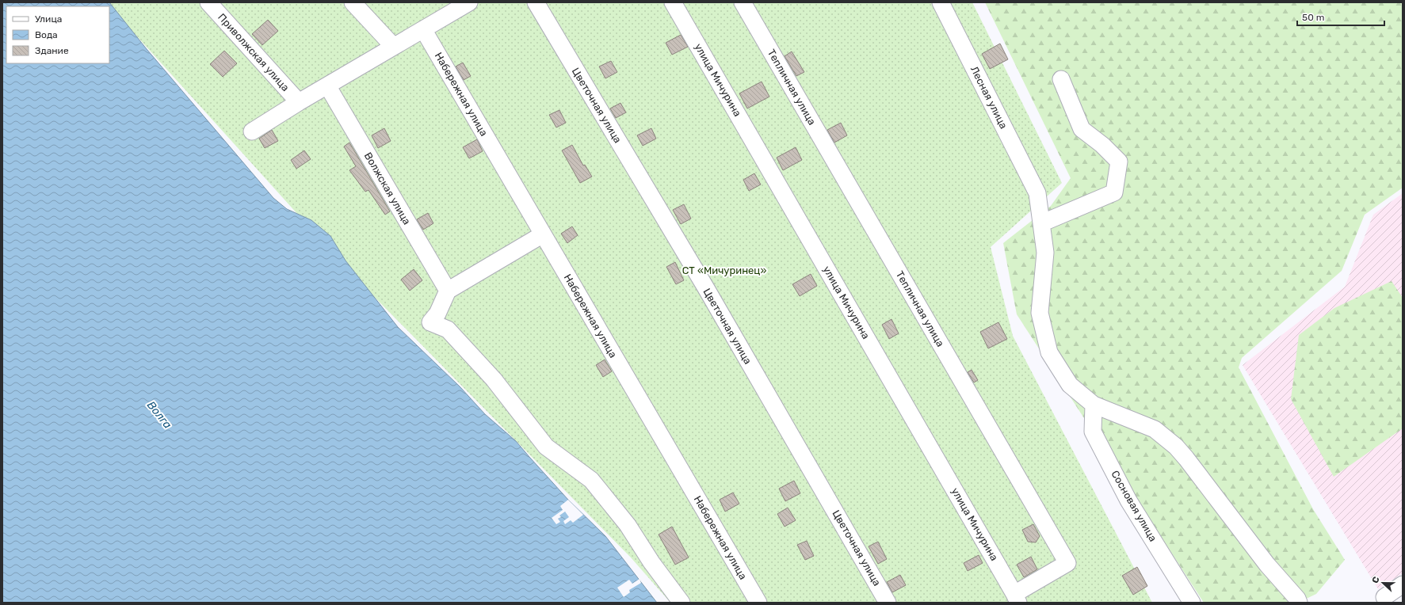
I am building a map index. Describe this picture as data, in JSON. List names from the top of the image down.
{
  "streets": {
    "street": [
      "Приволжская улица",
      "улица Мичурина",
      "Тепличная улица",
      "Набережная улица",
      "Лесная улица",
      "Цветочная улица",
      "Волжская улица",
      "Сосновая улица"
    ]
  },
  "crossings": [
    ["улица Мичурина", "Тепличная улица"],
    ["Лесная улица", "Сосновая улица"]
  ],
  "water": ["Волга"],
  "parks": ["СТ «Мичуринец»"],
  "legend": ["Улица", "Вода", "Здание"],
  "scale_bar": "50 m",
  "north": "left"
}
